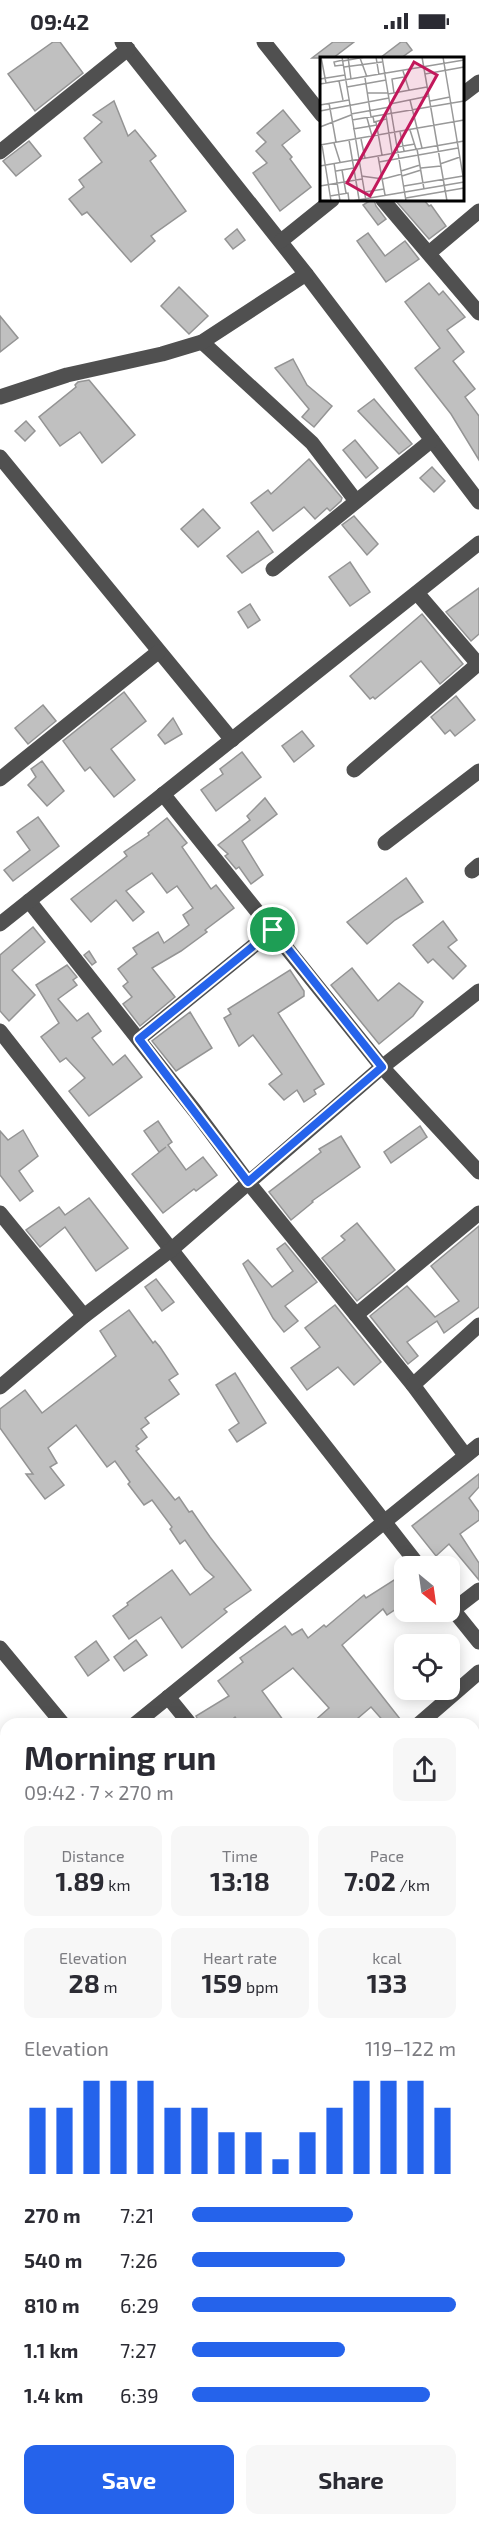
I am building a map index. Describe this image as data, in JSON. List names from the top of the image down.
{
  "north": "bottom right",
  "page": {
    "status": "09:42",
    "heading": ["Morning run", "09:42 · 7 × 270 m"],
    "stats": [
      ["Distance", "1.89 km"],
      ["Time", "13:18"],
      ["Pace", "7:02 /km"],
      ["Elevation", "28 m"],
      ["Heart rate", "159 bpm"],
      ["kcal", "133"]
    ],
    "chart": ["Elevation", "119–122 m"],
    "list": [
      {
        "name": "270 m",
        "note": "7:21"
      },
      {
        "name": "540 m",
        "note": "7:26"
      },
      {
        "name": "810 m",
        "note": "6:29"
      },
      {
        "name": "1.1 km",
        "note": "7:27"
      },
      {
        "name": "1.4 km",
        "note": "6:39"
      }
    ],
    "buttons": ["Save", "Share"]
  }
}
